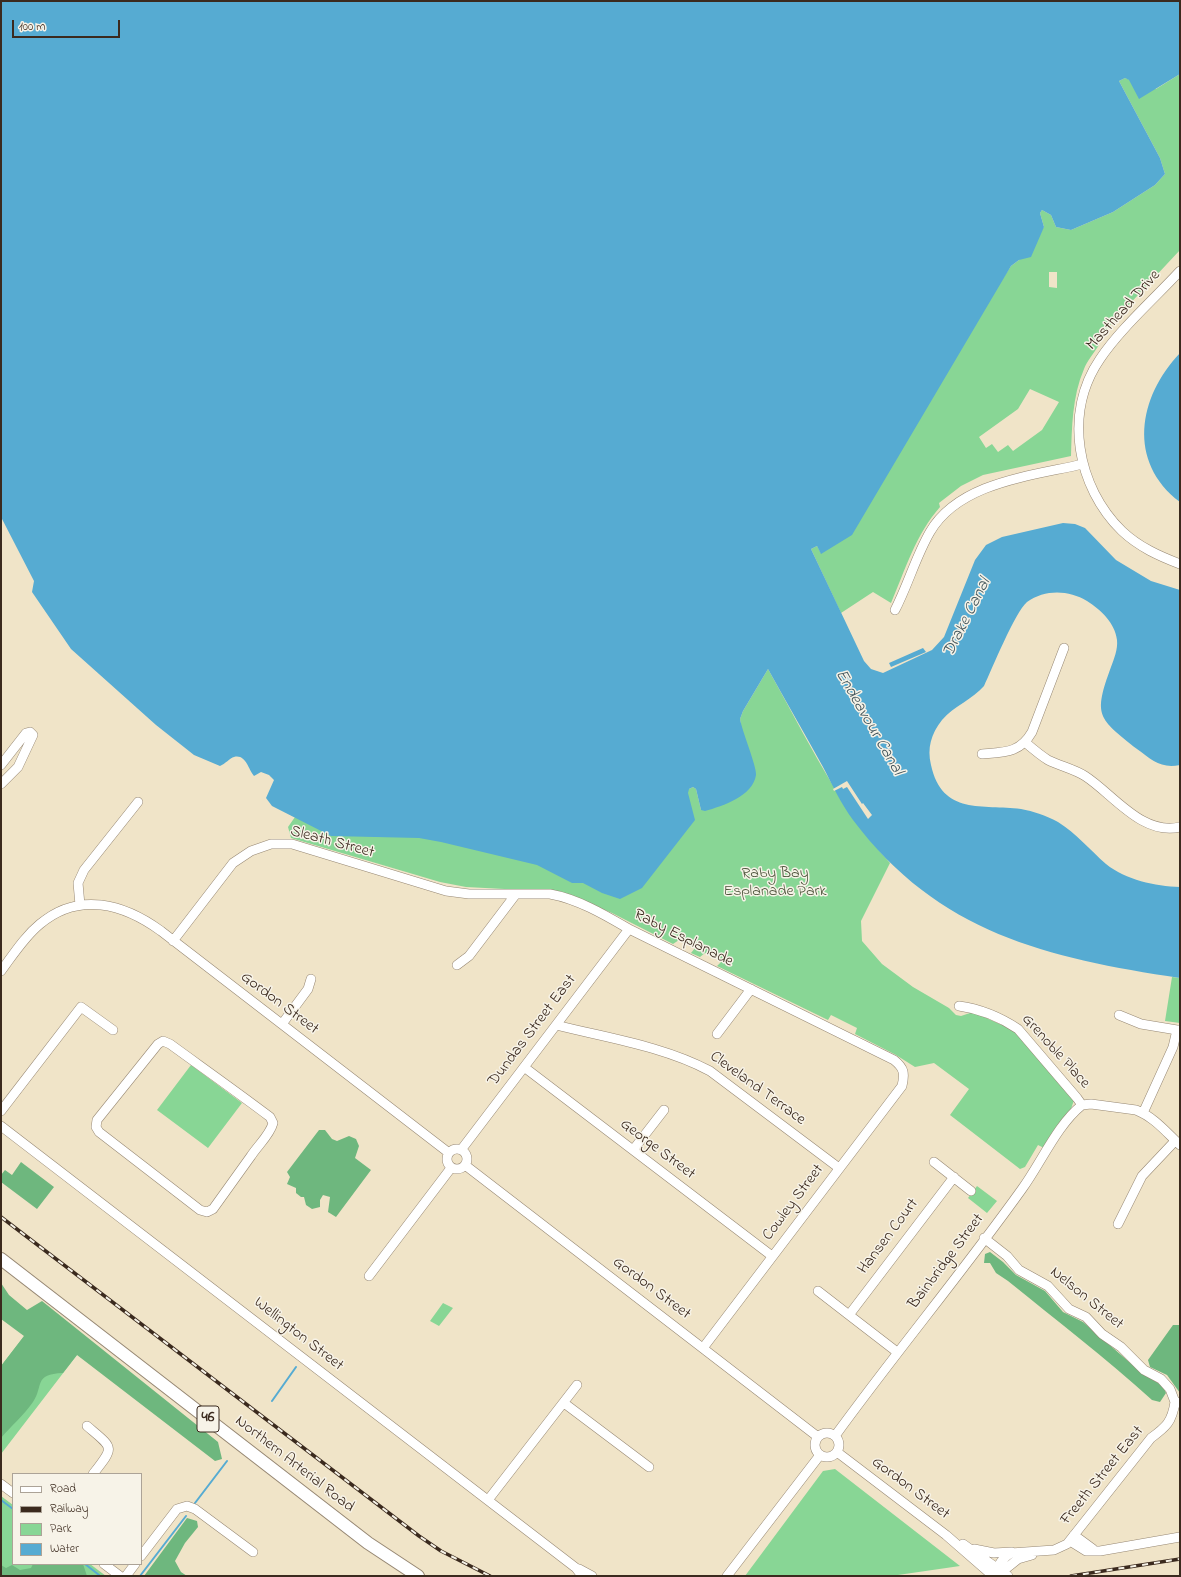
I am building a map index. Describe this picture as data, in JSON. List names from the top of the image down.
{
  "streets": {
    "main road": ["46", "Northern Arterial Road"],
    "street": [
      "Masthead Drive",
      "Sleath Street",
      "Raby Esplanade",
      "Gordon Street",
      "Dundas Street East",
      "Grenoble Place",
      "Cleveland Terrace",
      "George Street",
      "Cowley Street",
      "Hansen Court",
      "Bainbridge Street",
      "Nelson Street",
      "Wellington Street",
      "Freeth Street East"
    ]
  },
  "crossings": [
    ["Sleath Street", "Raby Esplanade"],
    ["Sleath Street", "Gordon Street"],
    ["Raby Esplanade", "Dundas Street East"],
    ["Raby Esplanade", "Cowley Street"],
    ["Gordon Street", "Dundas Street East"],
    ["Gordon Street", "Cowley Street"],
    ["Gordon Street", "Bainbridge Street"],
    ["Gordon Street", "Freeth Street East"],
    ["Dundas Street East", "Cleveland Terrace"],
    ["Dundas Street East", "George Street"],
    ["Grenoble Place", "Bainbridge Street"],
    ["Cleveland Terrace", "Cowley Street"],
    ["George Street", "Cowley Street"],
    ["Bainbridge Street", "Nelson Street"],
    ["Nelson Street", "Freeth Street East"]
  ],
  "water": ["Drake Canal", "Endeavour Canal"],
  "parks": ["Raby Bay Esplanade Park"],
  "legend": [
    "Road",
    "Railway",
    "Park",
    "Water"
  ],
  "scale_bar": "100 m"
}
